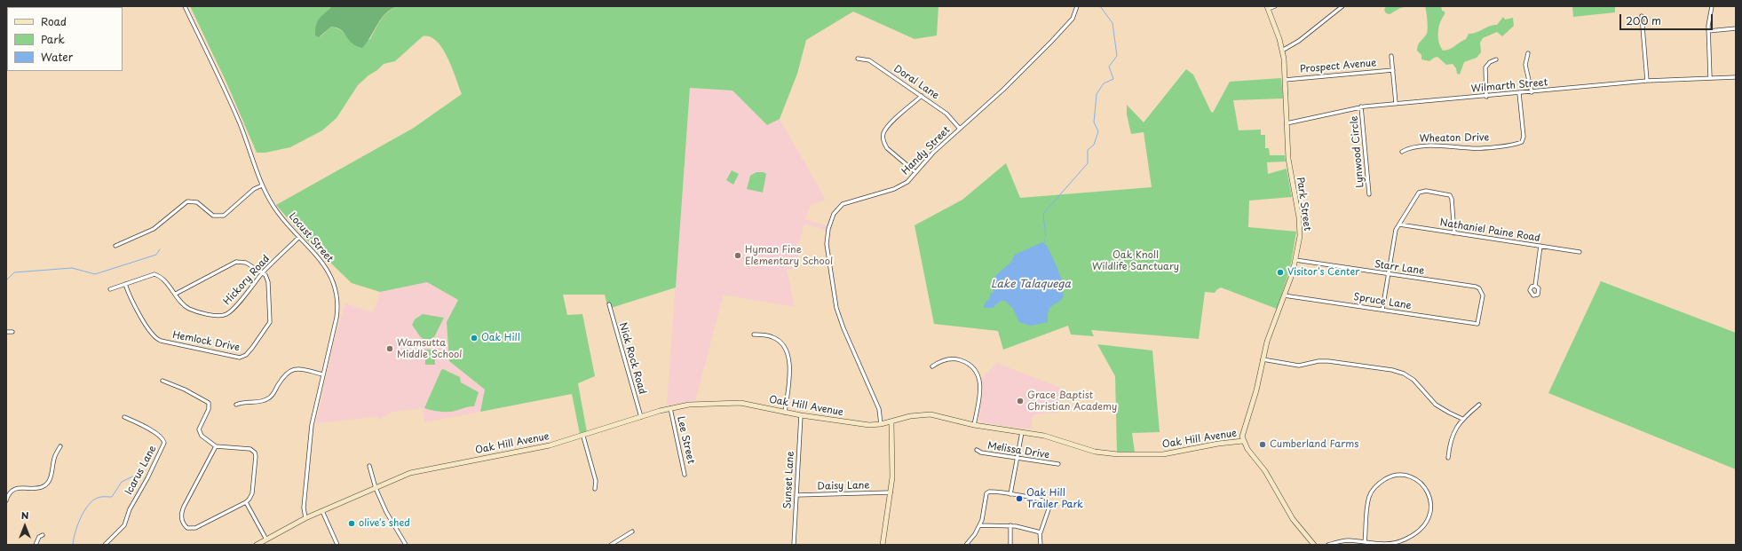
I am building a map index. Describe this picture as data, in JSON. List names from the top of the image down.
{
  "streets": {
    "main road": ["Park Street", "Oak Hill Avenue"],
    "street": [
      "Prospect Avenue",
      "Doral Lane",
      "Wilmarth Street",
      "Wheaton Drive",
      "Handy Street",
      "Lynwood Circle",
      "Nathaniel Paine Road",
      "Locust Street",
      "Starr Lane",
      "Hickory Road",
      "Spruce Lane",
      "Hemlock Drive",
      "Nick Rock Road",
      "Lee Street",
      "Melissa Drive",
      "Icarus Lane",
      "Sunset Lane",
      "Daisy Lane"
    ]
  },
  "crossings": [
    ["Prospect Avenue", "Park Street"],
    ["Doral Lane", "Handy Street"],
    ["Wilmarth Street", "Wheaton Drive"],
    ["Wilmarth Street", "Lynwood Circle"],
    ["Wilmarth Street", "Park Street"],
    ["Handy Street", "Oak Hill Avenue"],
    ["Park Street", "Starr Lane"],
    ["Park Street", "Spruce Lane"],
    ["Park Street", "Oak Hill Avenue"],
    ["Locust Street", "Hickory Road"],
    ["Locust Street", "Oak Hill Avenue"],
    ["Starr Lane", "Spruce Lane"],
    ["Hickory Road", "Hemlock Drive"],
    ["Nick Rock Road", "Oak Hill Avenue"],
    ["Oak Hill Avenue", "Lee Street"],
    ["Oak Hill Avenue", "Sunset Lane"],
    ["Sunset Lane", "Daisy Lane"]
  ],
  "water": ["Lake Talaquega"],
  "parks": ["Oak Knoll Wildlife Sanctuary"],
  "places": [
    "Hyman Fine Elementary School",
    "Visitor's Center",
    "Oak Hill",
    "Wamsutta Middle School",
    "Grace Baptist Christian Academy",
    "Cumberland Farms",
    "Oak Hill Trailer Park",
    "olive's shed"
  ],
  "legend": ["Road", "Park", "Water"],
  "scale_bar": "200 m",
  "north": "top"
}
